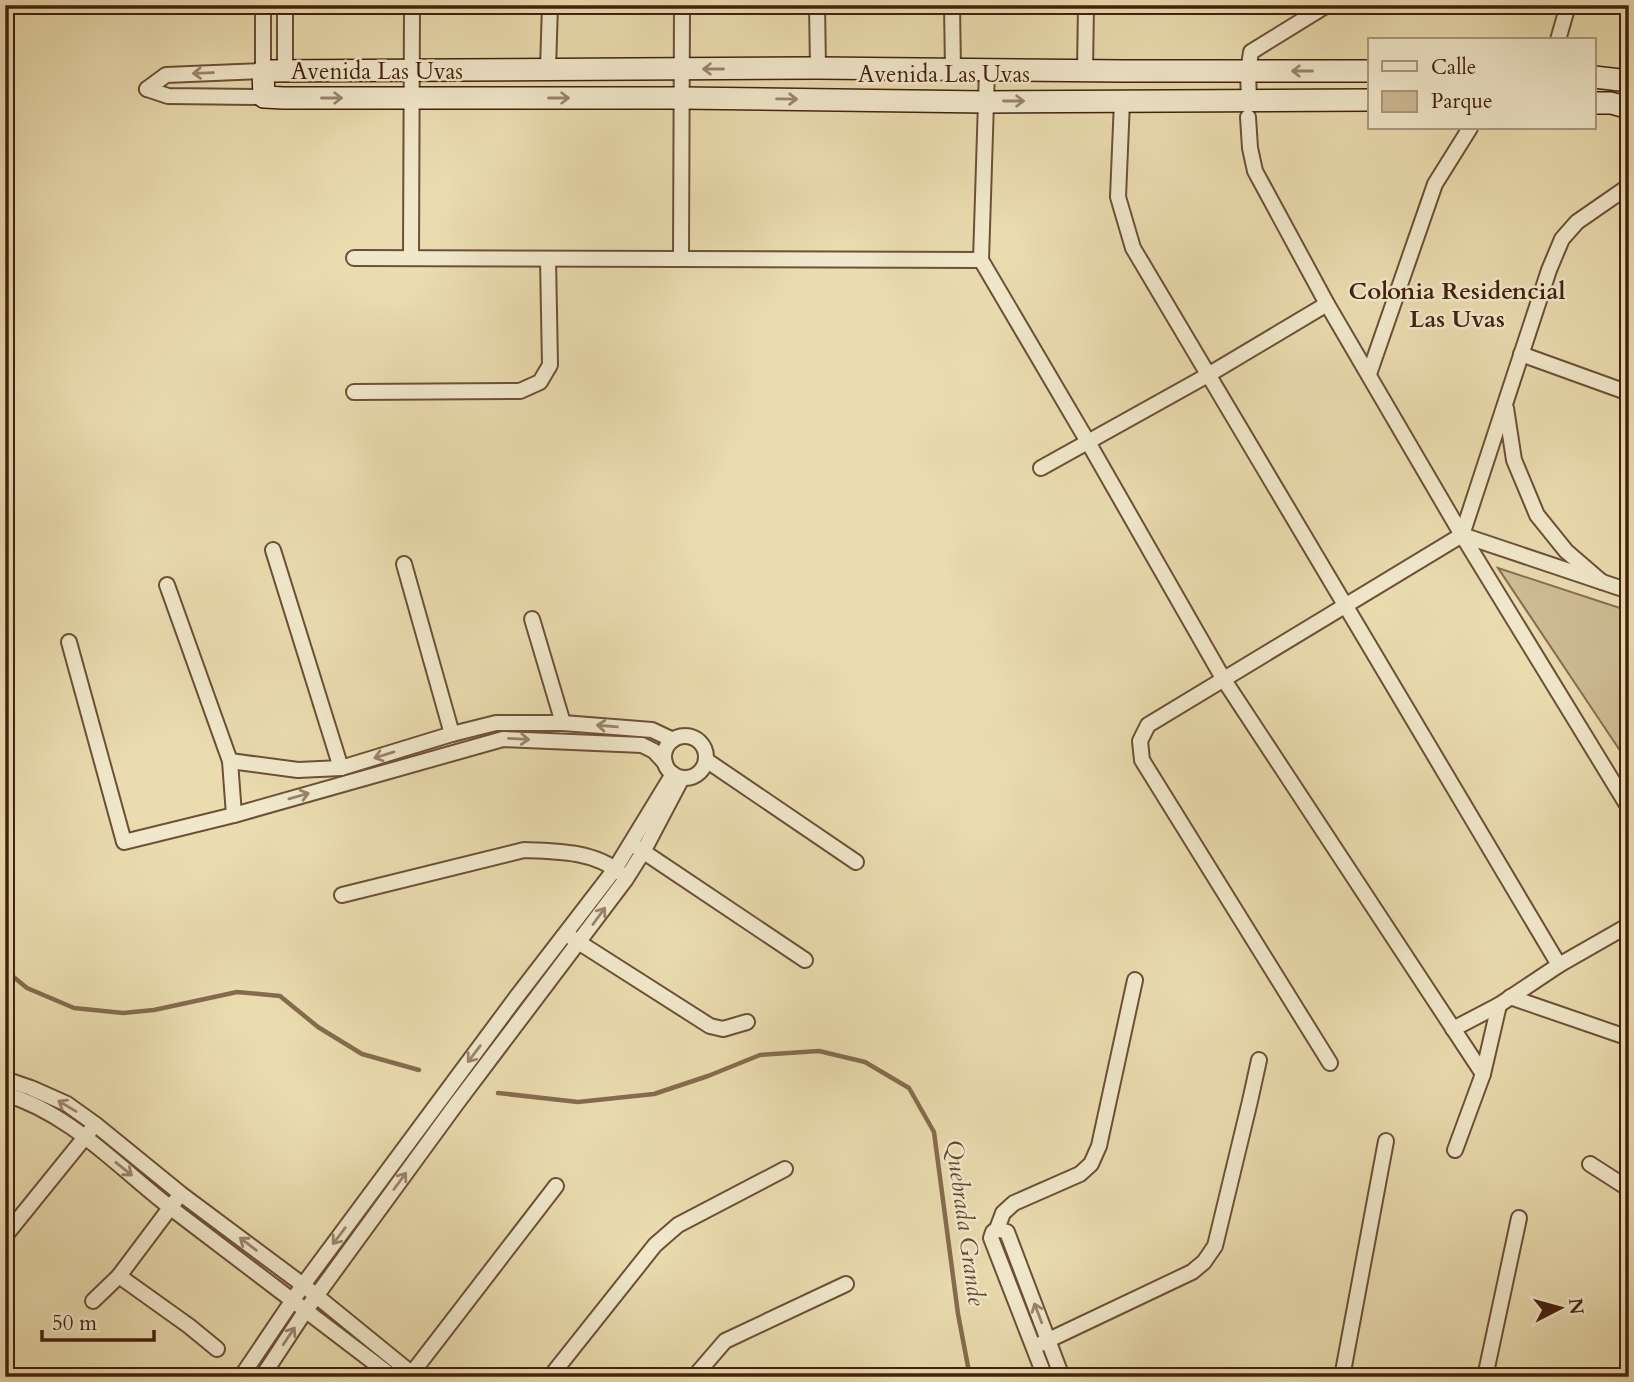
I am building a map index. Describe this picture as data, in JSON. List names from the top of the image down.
{
  "streets": {
    "street": ["Avenida Las Uvas"]
  },
  "districts": ["Colonia Residencial Las Uvas"],
  "water": ["Quebrada Grande"],
  "legend": ["Calle", "Parque"],
  "scale_bar": "50 m",
  "north": "right"
}
